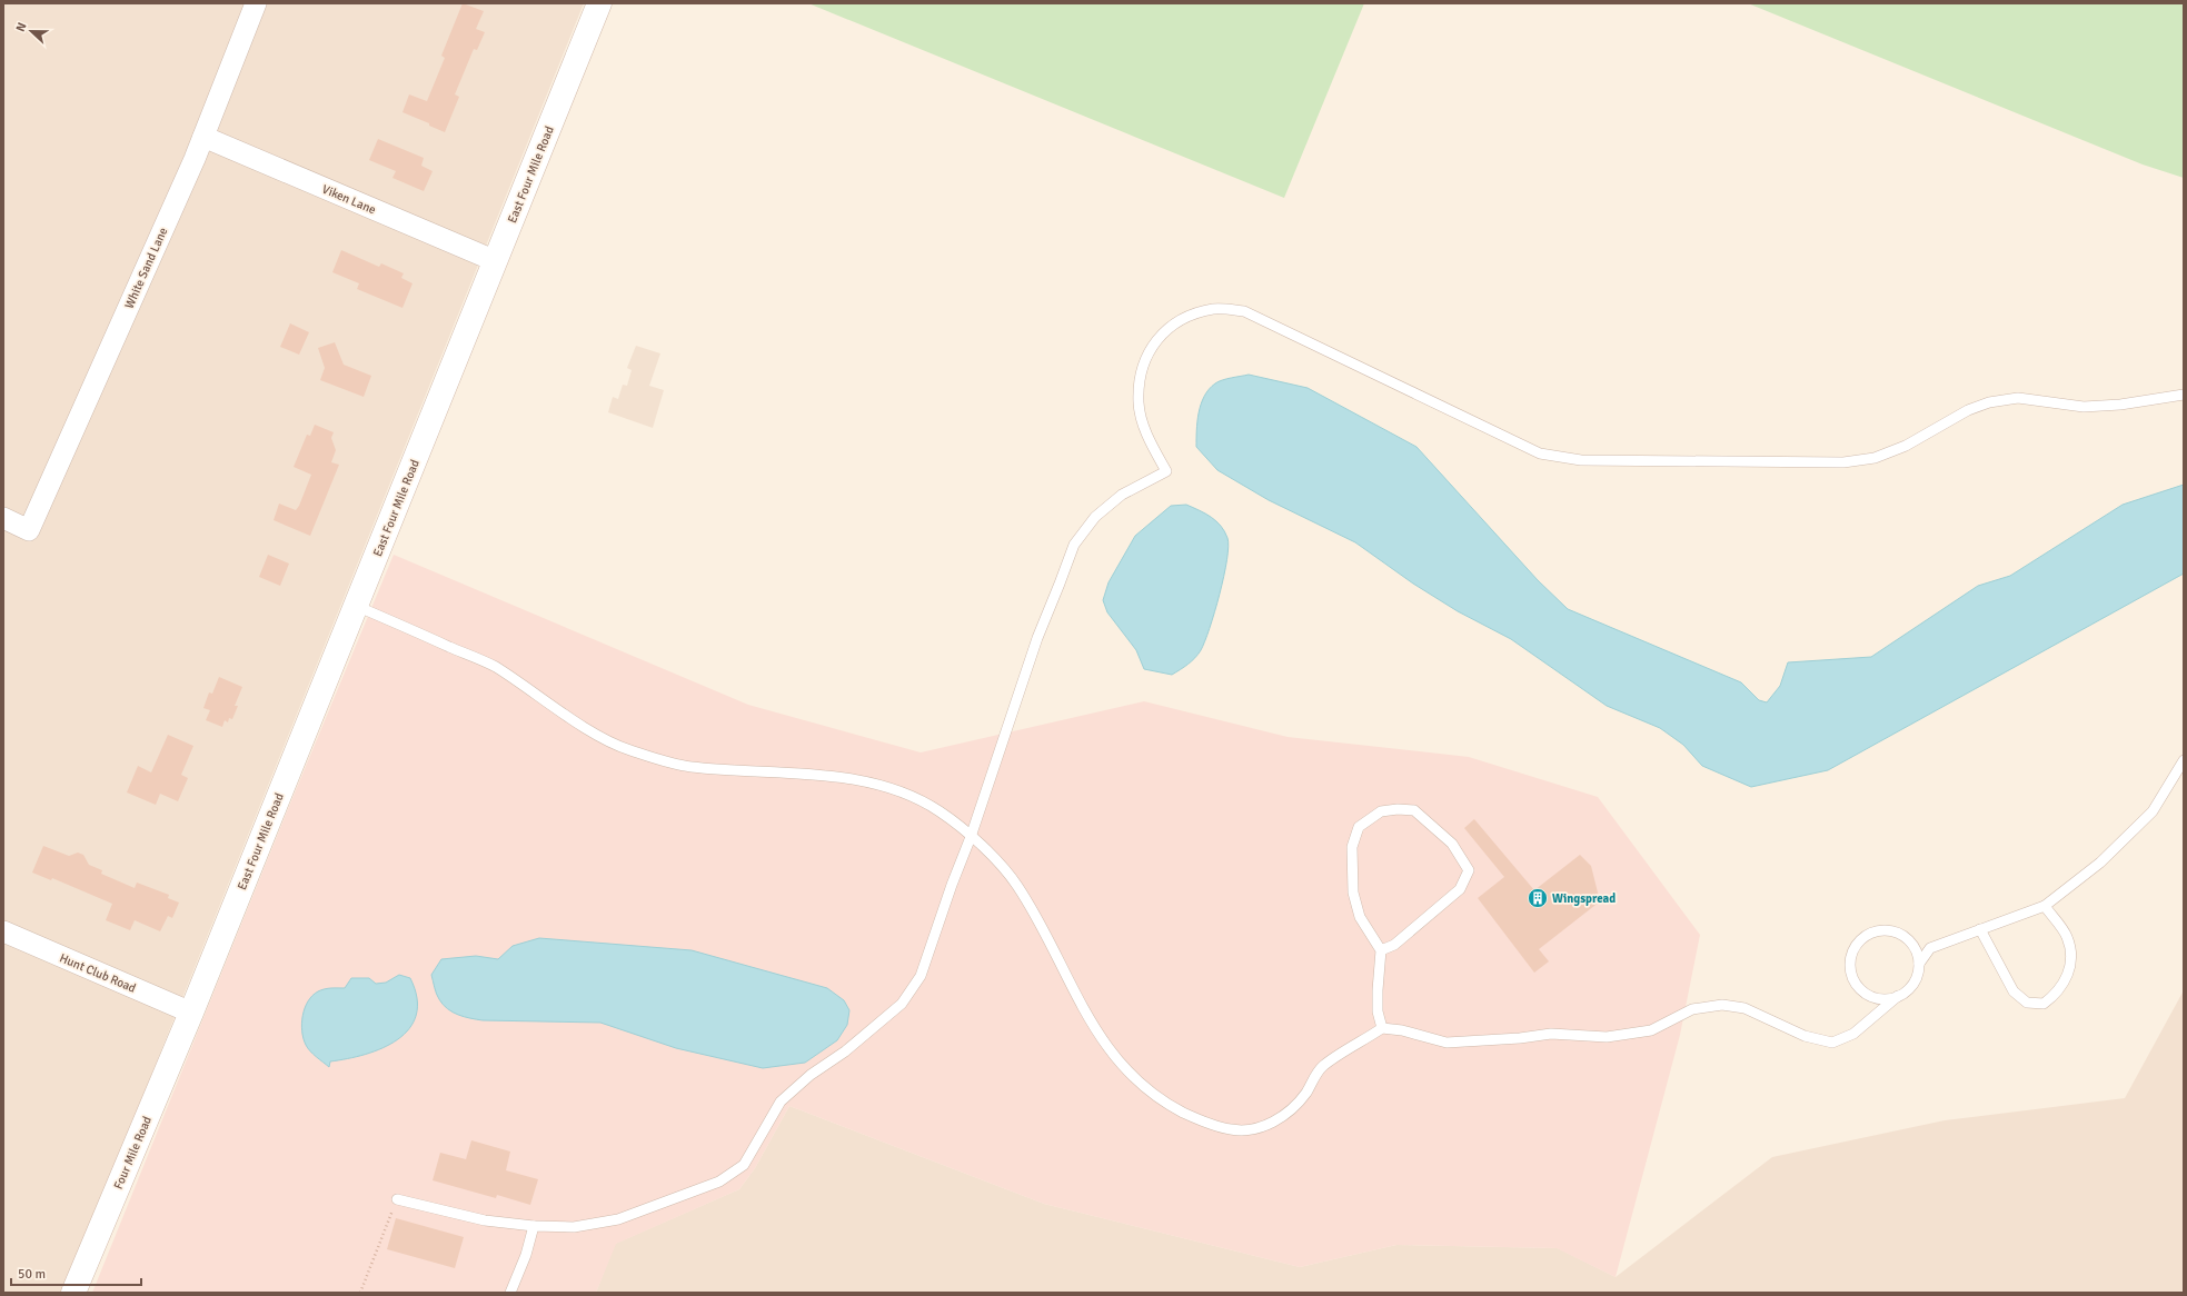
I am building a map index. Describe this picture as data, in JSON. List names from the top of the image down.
{
  "streets": {
    "street": [
      "East Four Mile Road",
      "Viken Lane",
      "White Sand Lane",
      "Hunt Club Road",
      "Four Mile Road"
    ]
  },
  "crossings": [
    ["East Four Mile Road", "Viken Lane"],
    ["East Four Mile Road", "Hunt Club Road"],
    ["East Four Mile Road", "Four Mile Road"],
    ["Viken Lane", "White Sand Lane"],
    ["Hunt Club Road", "Four Mile Road"]
  ],
  "places": {
    "building": ["Wingspread"]
  },
  "scale_bar": "50 m",
  "north": "left"
}
